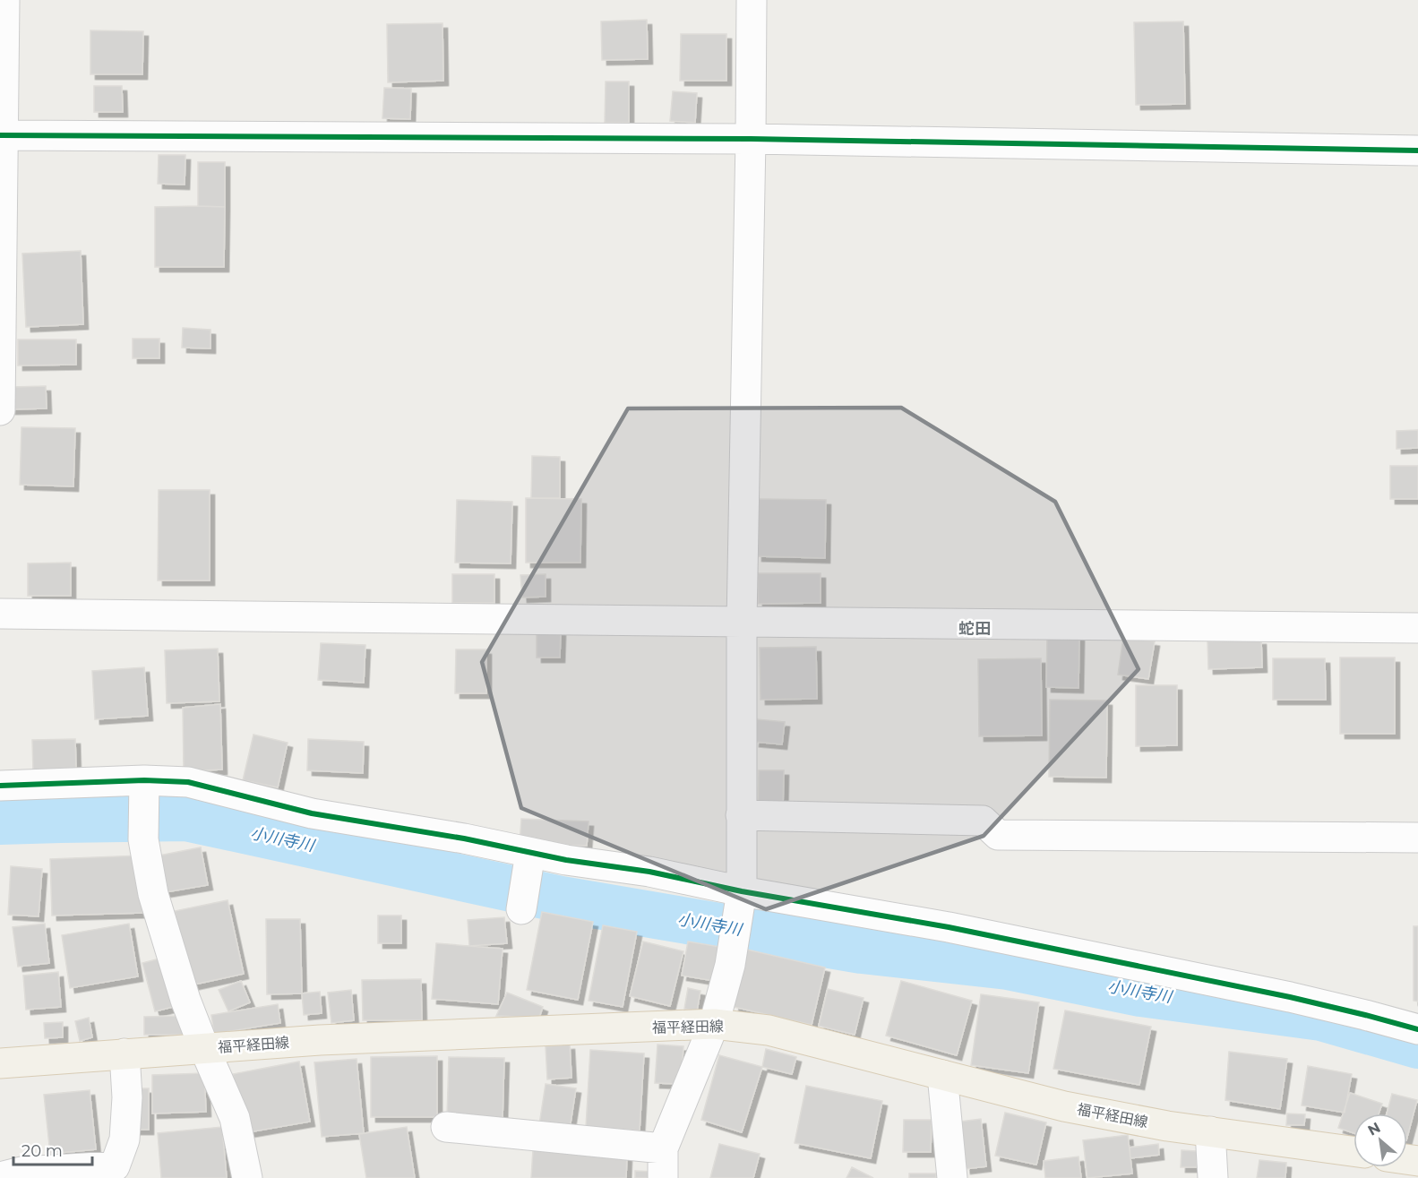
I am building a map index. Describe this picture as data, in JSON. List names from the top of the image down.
{
  "streets": {
    "main road": ["福平経田線"]
  },
  "districts": ["蛇田"],
  "water": ["小川寺川"],
  "scale_bar": "20 m",
  "north": "top left"
}
